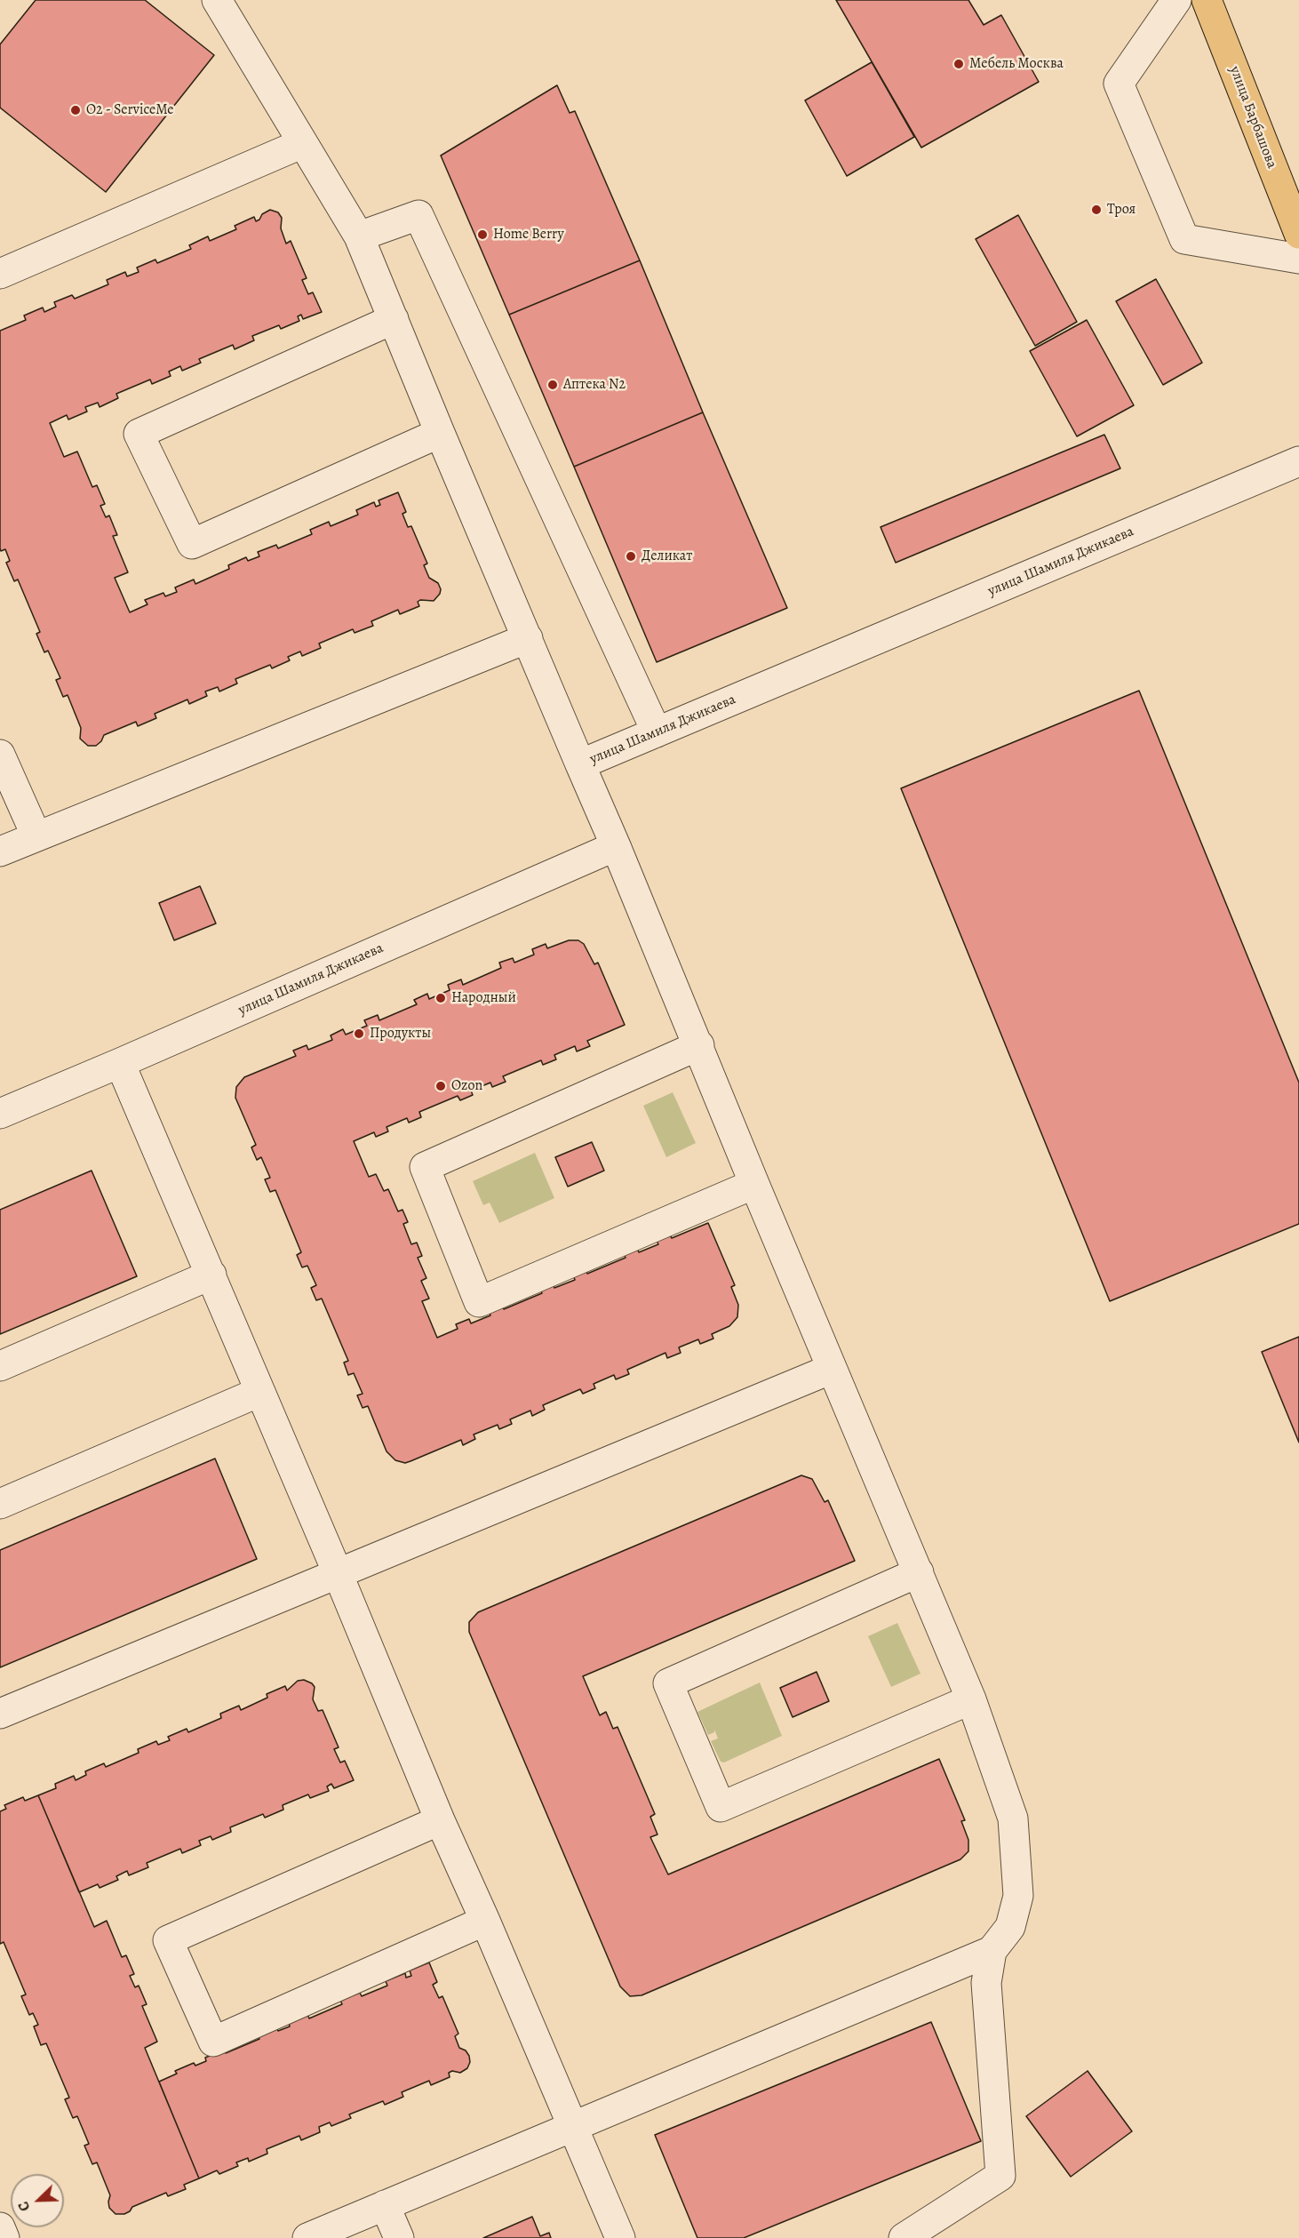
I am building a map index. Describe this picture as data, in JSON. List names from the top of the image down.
{
  "streets": {
    "main road": ["улица Барбашова"],
    "street": ["улица Шамиля Джикаева"]
  },
  "places": [
    "Мебель Москва",
    "О2 - ServiceMe",
    "Троя",
    "Home Berry",
    "Аптека N2",
    "Деликат",
    "Народный",
    "Продукты",
    "Ozon"
  ],
  "north": "bottom left"
}
